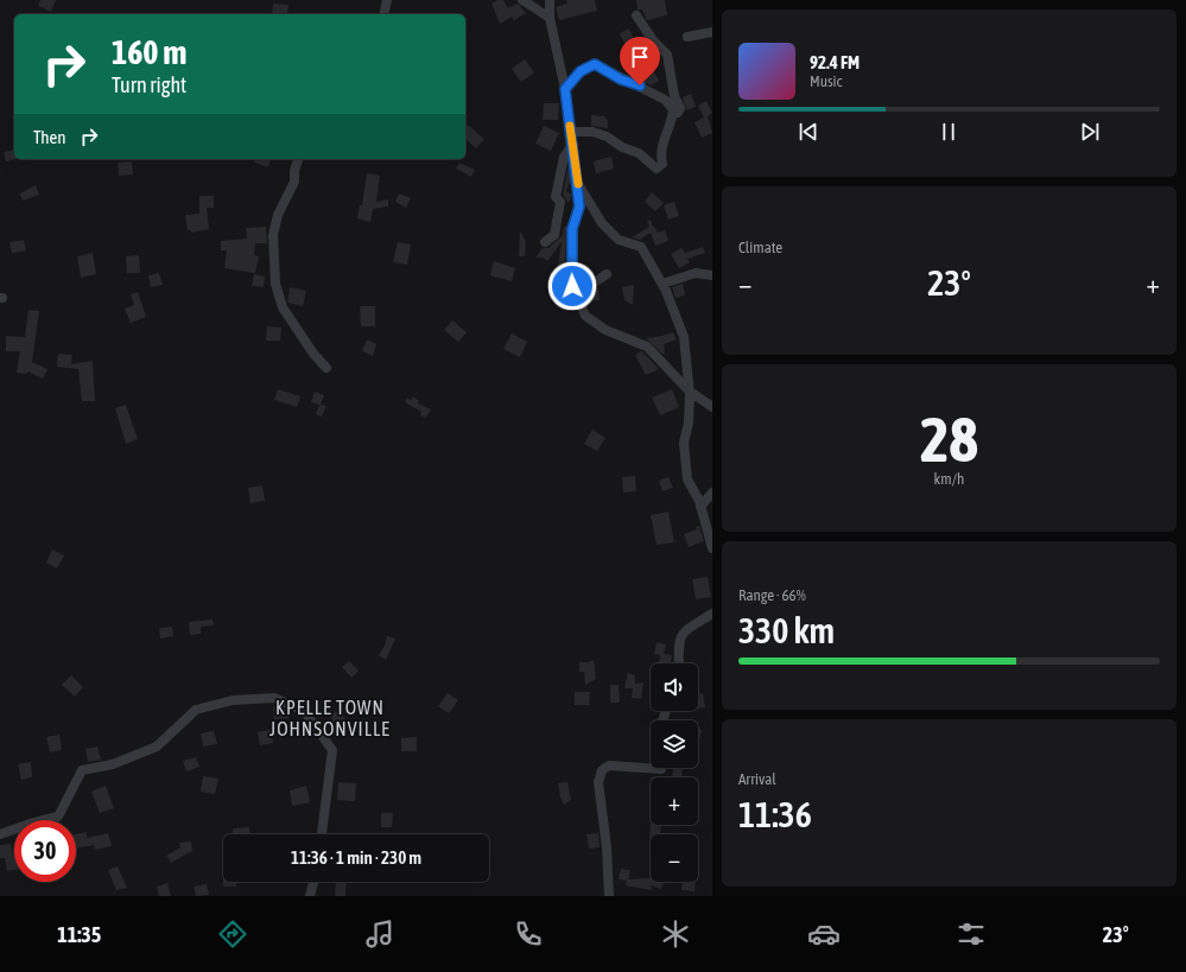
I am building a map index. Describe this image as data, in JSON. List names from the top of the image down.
{
  "districts": ["KPELLE TOWN JOHNSONVILLE"],
  "page": {
    "turn": ["160 m", "Turn right"],
    "song": ["92.4 FM", "Music"],
    "then": "Then",
    "tile": [
      "Climate",
      ["28", "km/h"],
      ["Range · 66%", "330 km"],
      ["Arrival", "11:36"]
    ],
    "heat": ["−", "23°", "+"],
    "map_buttons": ["+", "−"],
    "limit": "30",
    "trip": "11:36 · 1 min · 230 m",
    "tabs": ["11:35", "23°"]
  }
}
